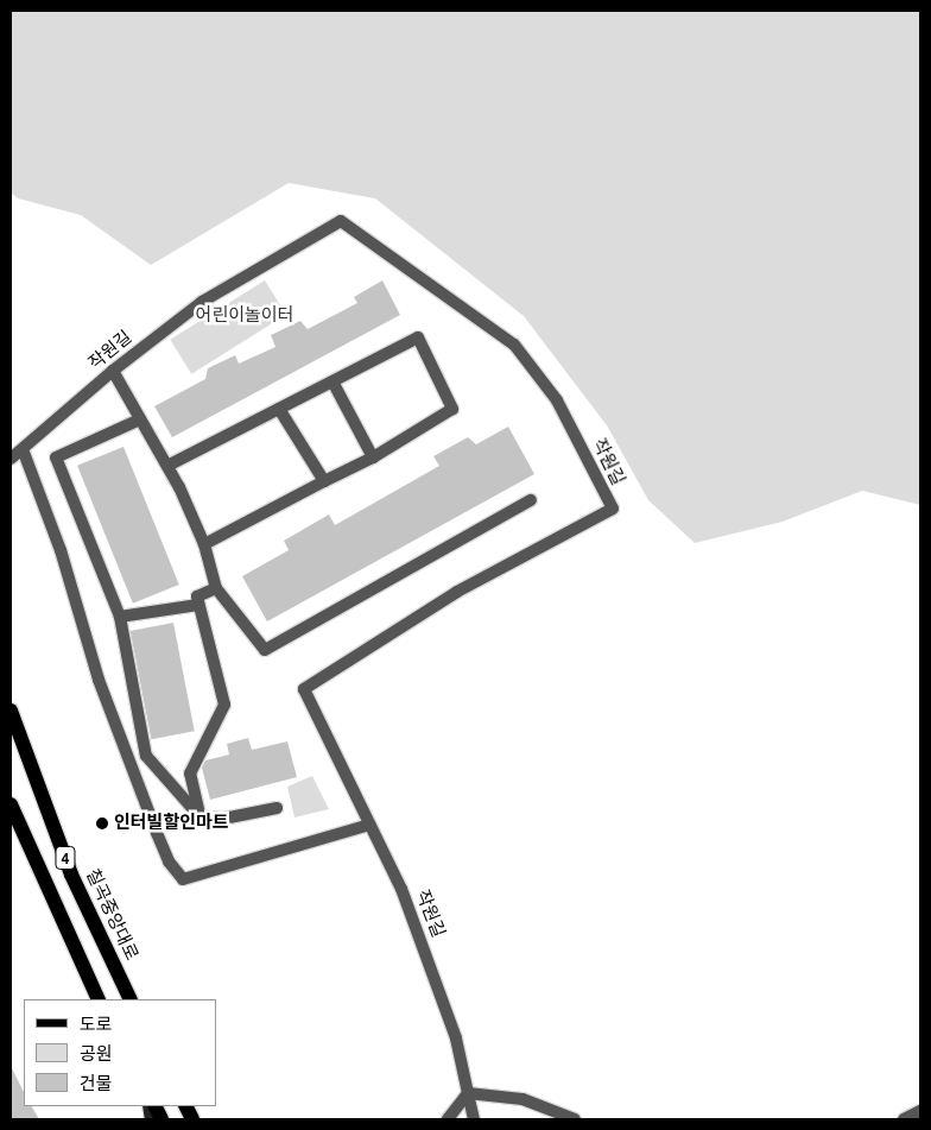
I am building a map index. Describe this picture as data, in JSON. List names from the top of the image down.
{
  "streets": {
    "main road": ["4", "칠곡중앙대로"],
    "street": ["작원길"]
  },
  "parks": ["어린이놀이터"],
  "places": ["인터빌할인마트"],
  "legend": ["도로", "공원", "건물"]
}
